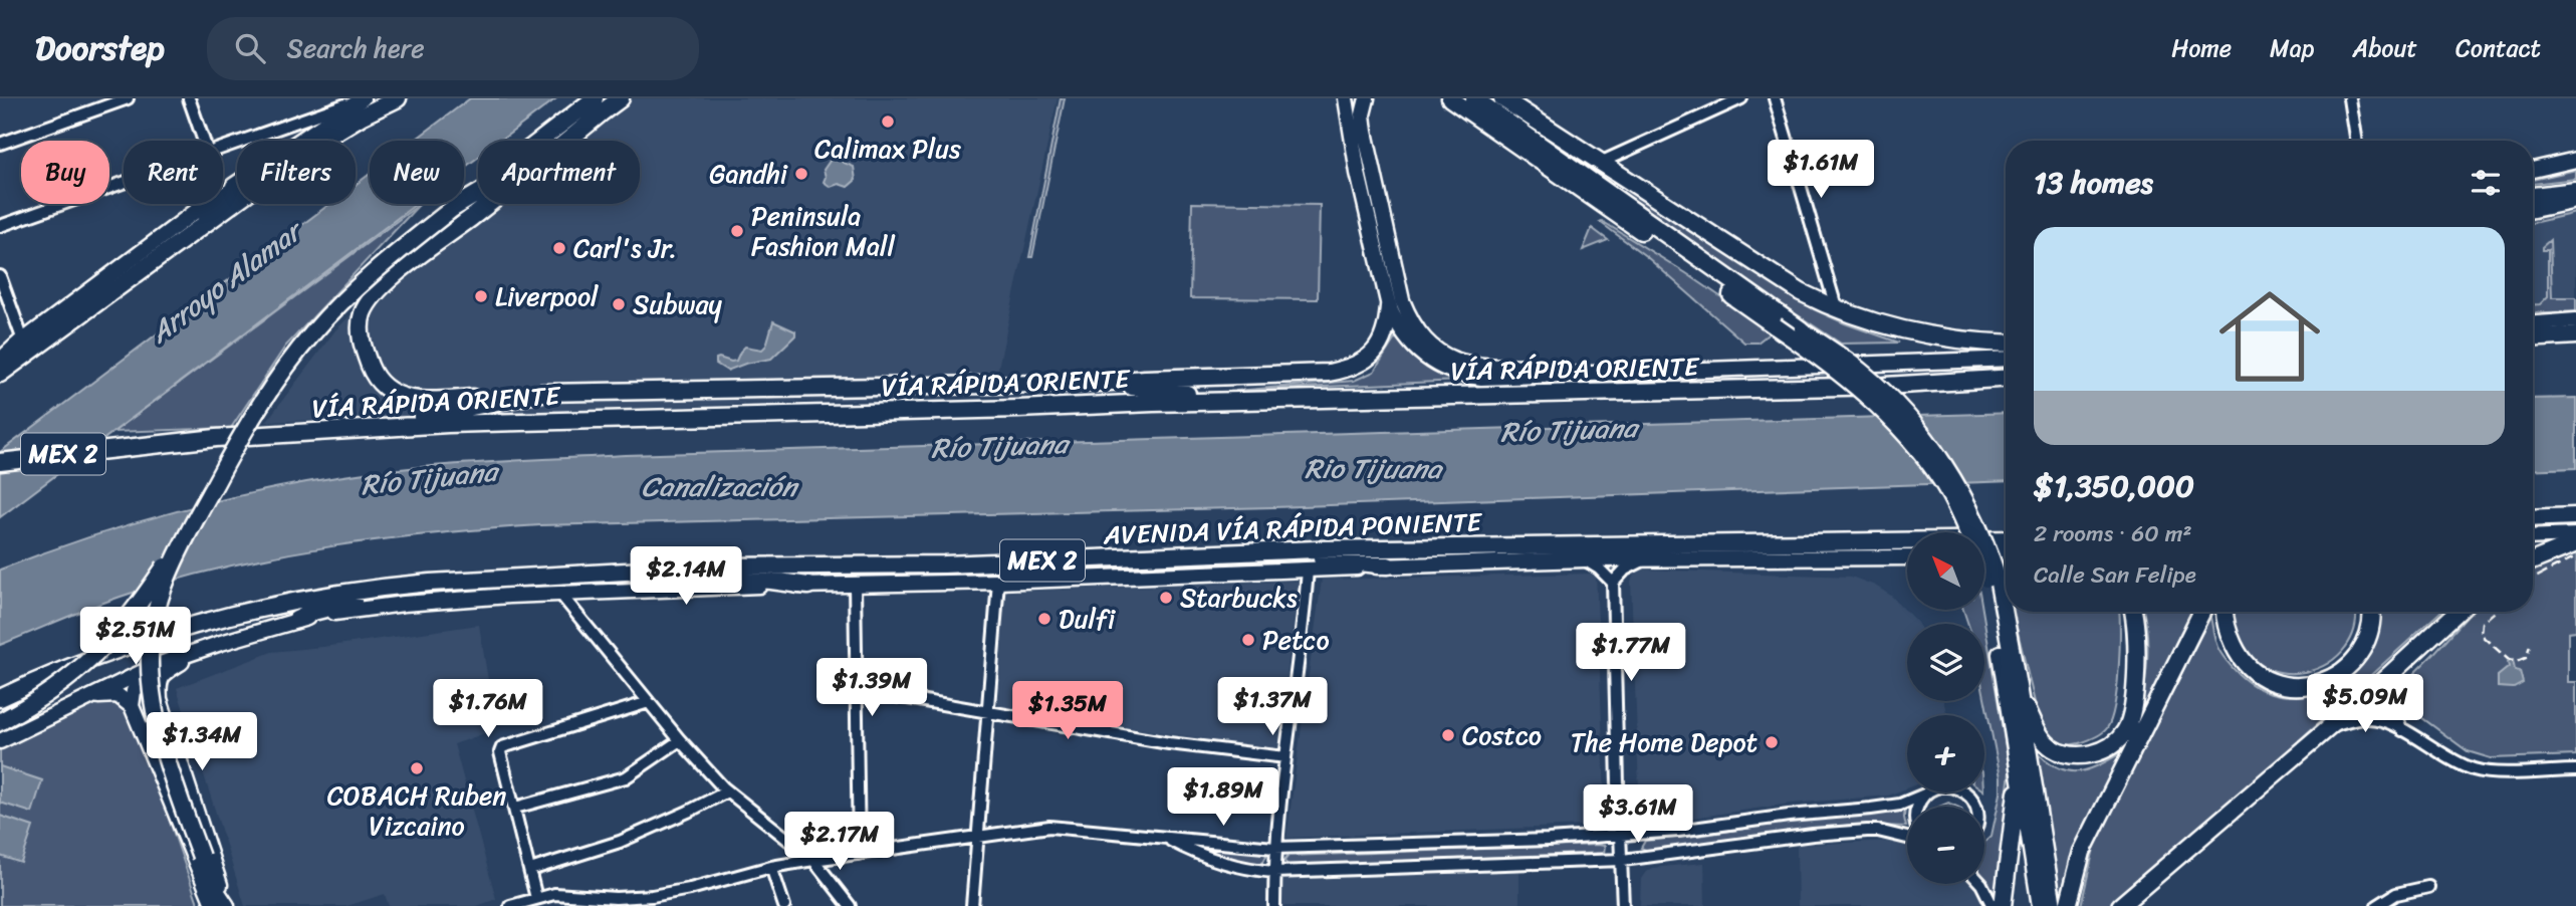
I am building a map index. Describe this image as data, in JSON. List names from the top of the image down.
{
  "streets": {
    "highway": ["VÍA RÁPIDA ORIENTE", "MEX 2", "AVENIDA VÍA RÁPIDA PONIENTE"]
  },
  "water": [
    "Arroyo Alamar",
    "Río Tijuana",
    "Rio Tijuana",
    "Canalización"
  ],
  "places": [
    "Calimax Plus",
    "Gandhi",
    "Peninsula Fashion Mall",
    "Carl's Jr.",
    "Liverpool",
    "Subway",
    "Starbucks",
    "Dulfi",
    "Petco",
    "Costco",
    "The Home Depot",
    "COBACH Ruben Vizcaino"
  ],
  "north": "top left",
  "page": {
    "header": "Doorstep",
    "search": "Search here",
    "nav": [
      "Home",
      "Map",
      "About",
      "Contact"
    ],
    "price": [
      "$1.61M",
      "$2.14M",
      "$2.51M",
      "$1.77M",
      "$1.39M",
      "$5.09M",
      "$1.37M",
      "$1.76M",
      "$1.35M",
      "$1.34M",
      "$1.89M",
      "$3.61M",
      "$2.17M"
    ],
    "chip": [
      "Buy",
      "Rent",
      "Filters",
      "New",
      "Apartment"
    ],
    "heading": "13 homes",
    "list": [
      {
        "name": "$1,350,000",
        "note": "2 rooms · 60 m² · Calle San Felipe"
      }
    ],
    "map_buttons": ["+", "−"]
  }
}
